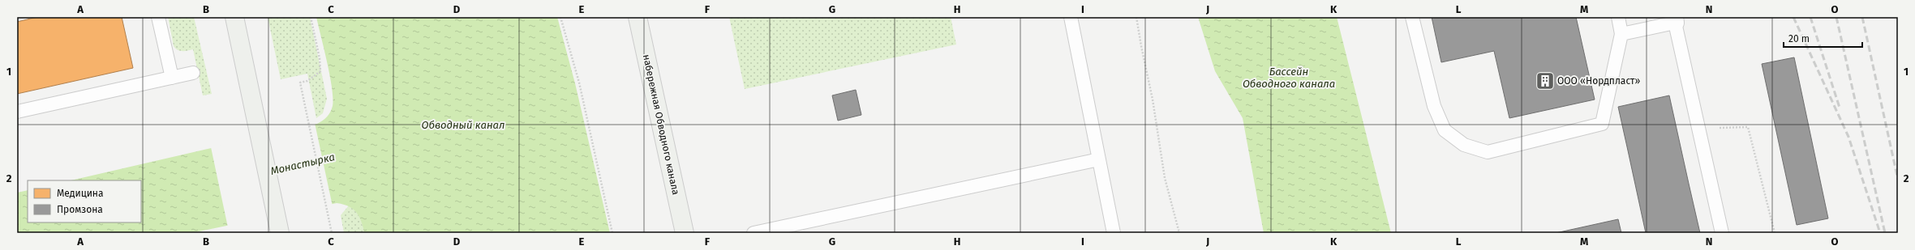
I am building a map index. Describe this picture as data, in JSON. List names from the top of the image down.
{
  "streets": {
    "main road": ["набережная Обводного канала"]
  },
  "water": ["Бассейн Обводного канала", "Обводный канал", "Монастырка"],
  "places": {
    "building": ["ООО «Нордпласт»"]
  },
  "legend": ["Медицина", "Промзона"],
  "scale_bar": "20 m",
  "grid": {
    "columns": [
      "A",
      "B",
      "C",
      "D",
      "E",
      "F",
      "G",
      "H",
      "I",
      "J",
      "K",
      "L",
      "M",
      "N",
      "O"
    ],
    "rows": ["1", "2"]
  }
}
